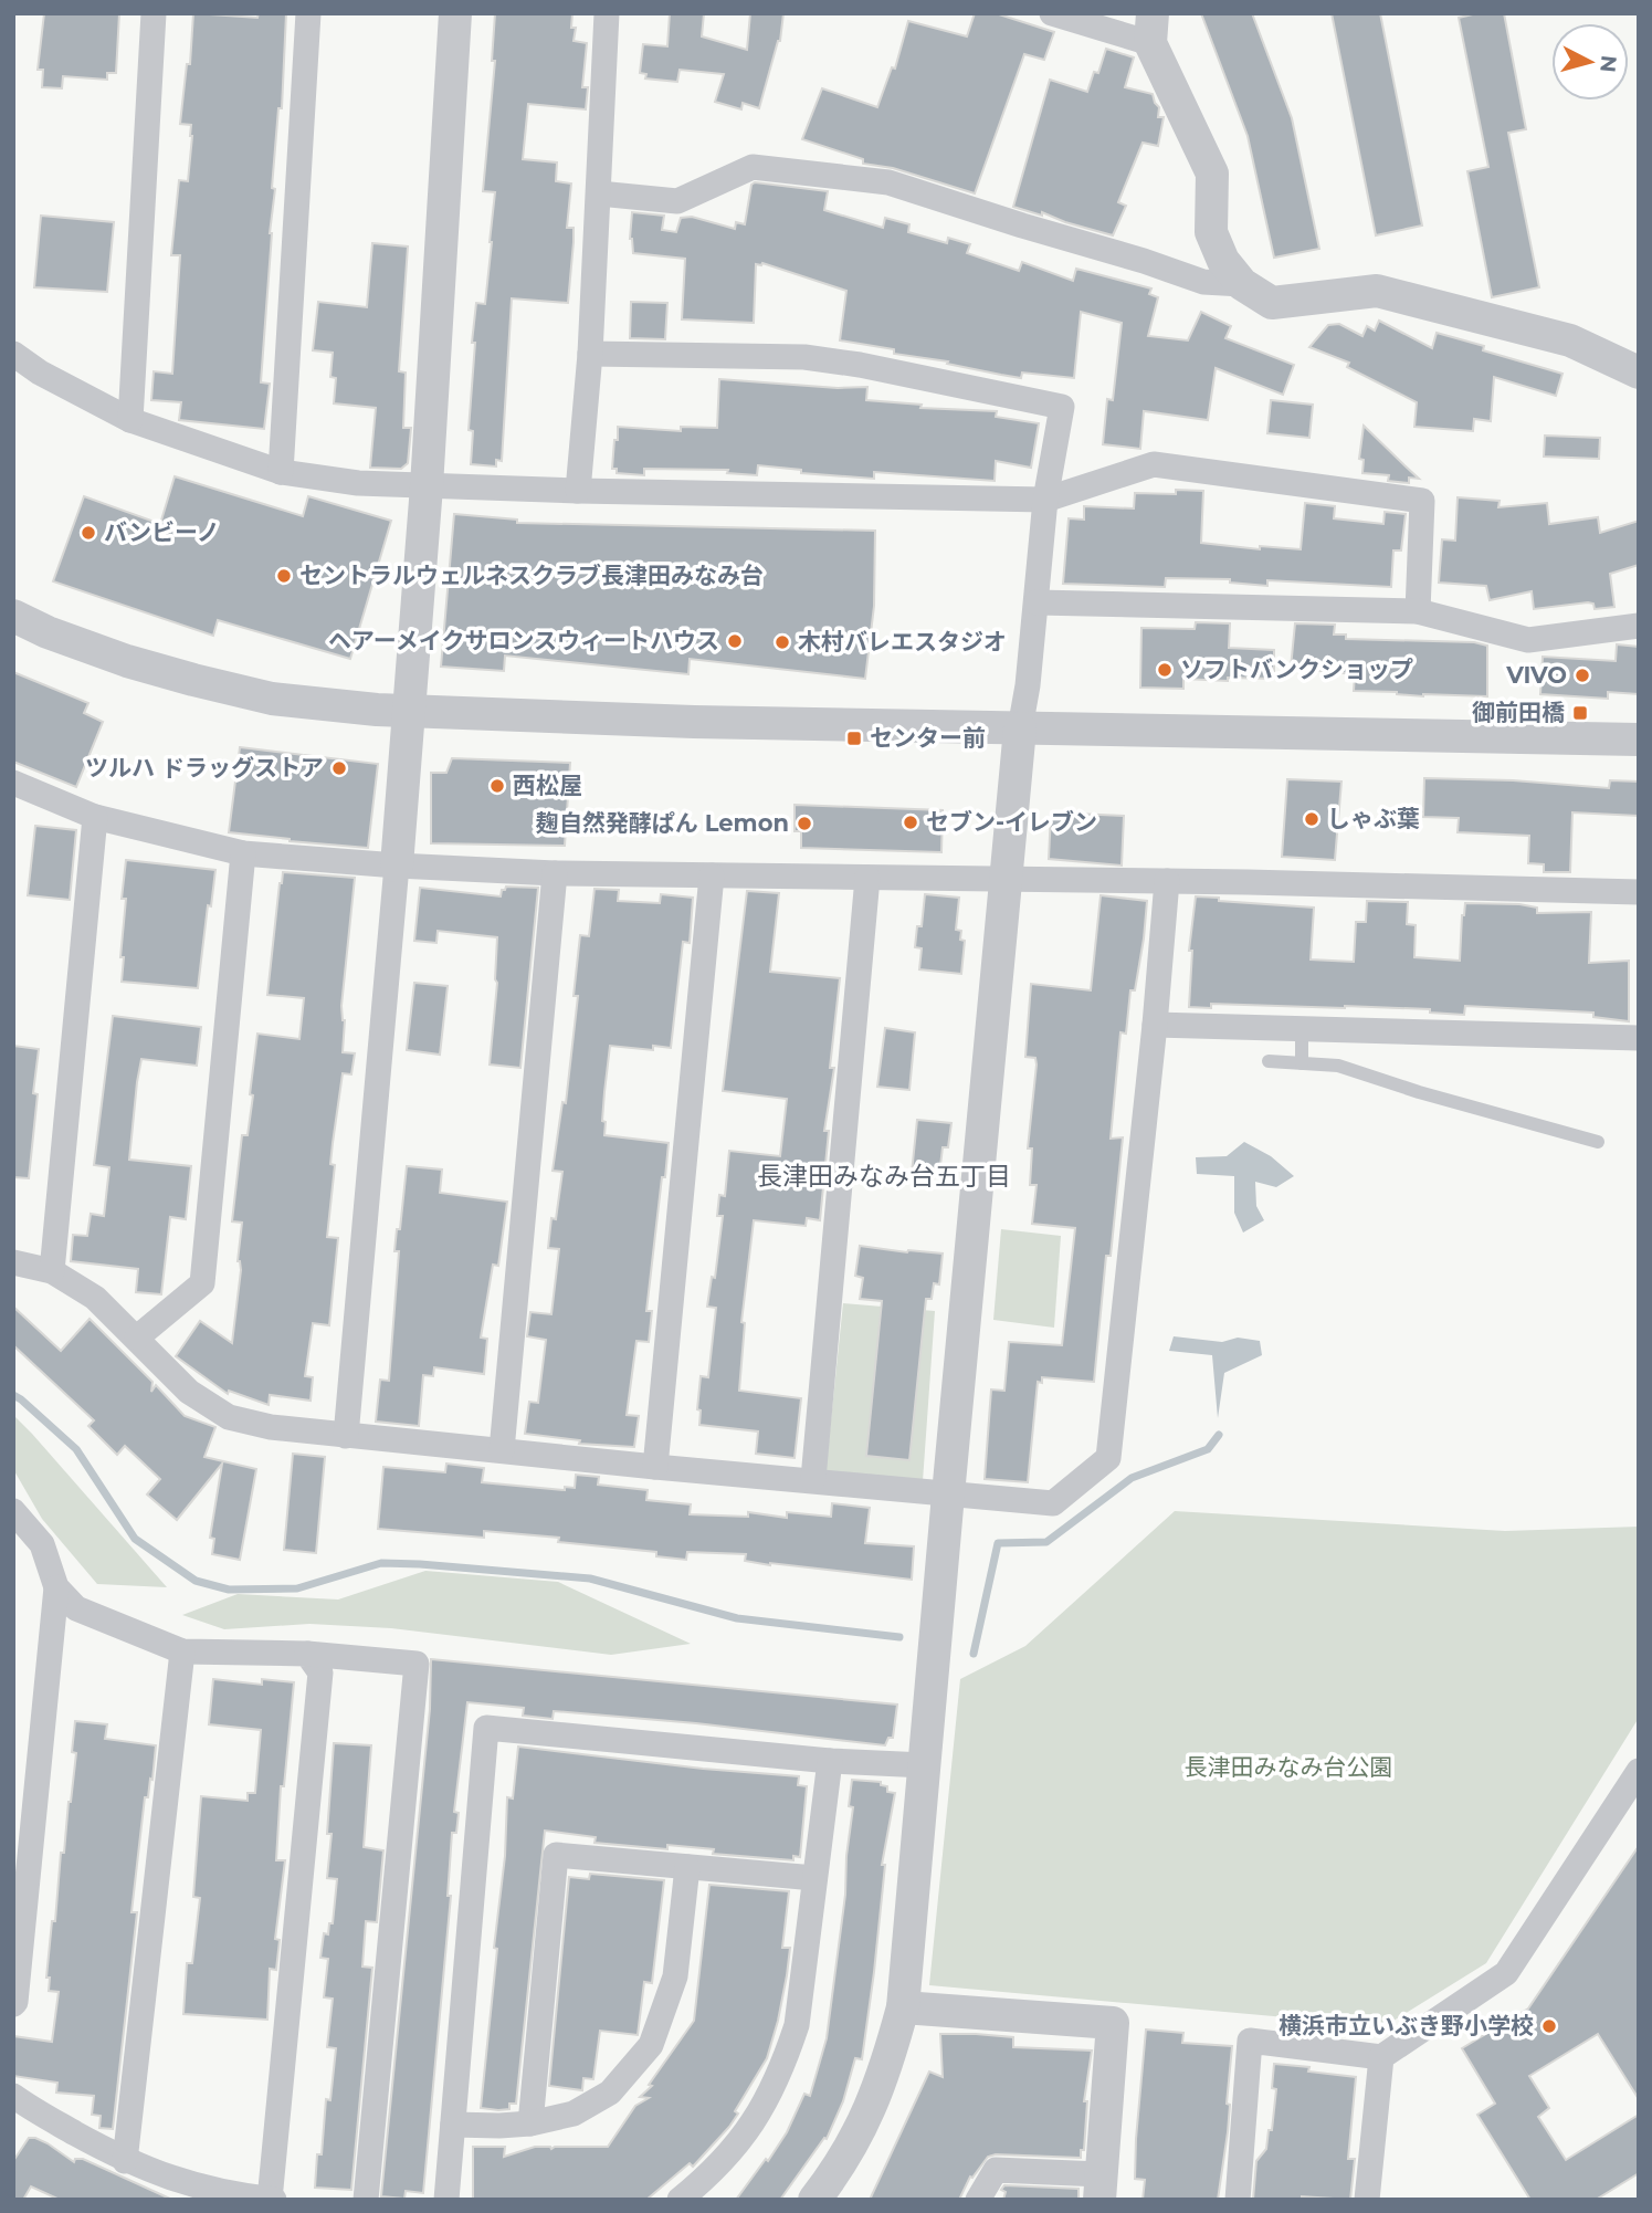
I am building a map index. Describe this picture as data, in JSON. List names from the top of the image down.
{
  "districts": ["長津田みなみ台五丁目"],
  "parks": ["長津田みなみ台公園"],
  "places": {
    "other": [
      "バンビーノ",
      "セントラルウェルネスクラブ長津田みなみ台",
      "ヘアーメイクサロンスウィートハウス",
      "木村バレエスタジオ",
      "ソフトバンクショップ",
      "VIVO",
      "ツルハ ドラッグストア",
      "西松屋",
      "しゃぶ葉",
      "セブン-イレブン",
      "麹自然発酵ぱん Lemon",
      "横浜市立いぶき野小学校"
    ],
    "transit": ["御前田橋", "センター前"]
  },
  "north": "right"
}
